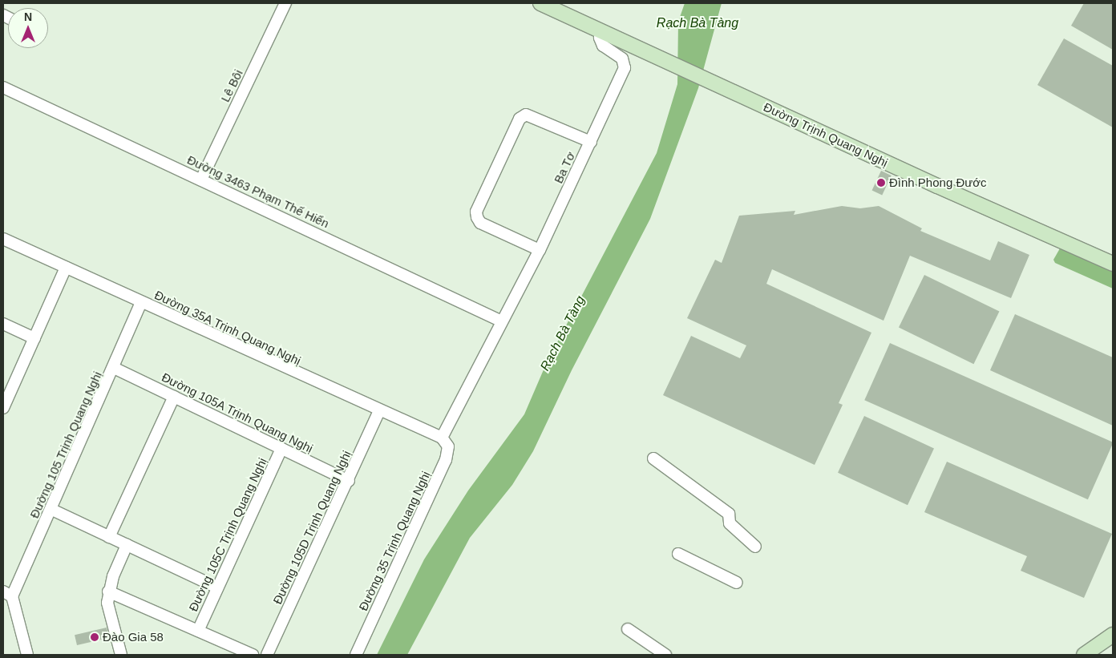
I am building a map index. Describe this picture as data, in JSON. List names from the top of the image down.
{
  "streets": {
    "main road": ["Đường Trịnh Quang Nghị"],
    "street": [
      "Lê Bôi",
      "Ba Tơ",
      "Đường 3463 Phạm Thế Hiển",
      "Đường 35A Trịnh Quang Nghị",
      "Đường 105A Trịnh Quang Nghị",
      "Đường 105 Trịnh Quang Nghị",
      "Đường 105D Trịnh Quang Nghị",
      "Đường 105C Trịnh Quang Nghị",
      "Đường 35 Trịnh Quang Nghị"
    ]
  },
  "crossings": [
    ["Lê Bôi", "Đường 3463 Phạm Thế Hiển"],
    ["Đường Trịnh Quang Nghị", "Ba Tơ"],
    ["Ba Tơ", "Đường 3463 Phạm Thế Hiển"],
    ["Ba Tơ", "Đường 35A Trịnh Quang Nghị"],
    ["Ba Tơ", "Đường 35 Trịnh Quang Nghị"],
    ["Đường 35A Trịnh Quang Nghị", "Đường 105 Trịnh Quang Nghị"],
    ["Đường 35A Trịnh Quang Nghị", "Đường 105D Trịnh Quang Nghị"],
    ["Đường 35A Trịnh Quang Nghị", "Đường 35 Trịnh Quang Nghị"],
    ["Đường 105A Trịnh Quang Nghị", "Đường 105 Trịnh Quang Nghị"],
    ["Đường 105A Trịnh Quang Nghị", "Đường 105D Trịnh Quang Nghị"],
    ["Đường 105A Trịnh Quang Nghị", "Đường 105C Trịnh Quang Nghị"]
  ],
  "water": ["Rạch Bà Tàng"],
  "places": ["Đình Phong Đước", "Đào Gia 58"],
  "north": "top"
}
